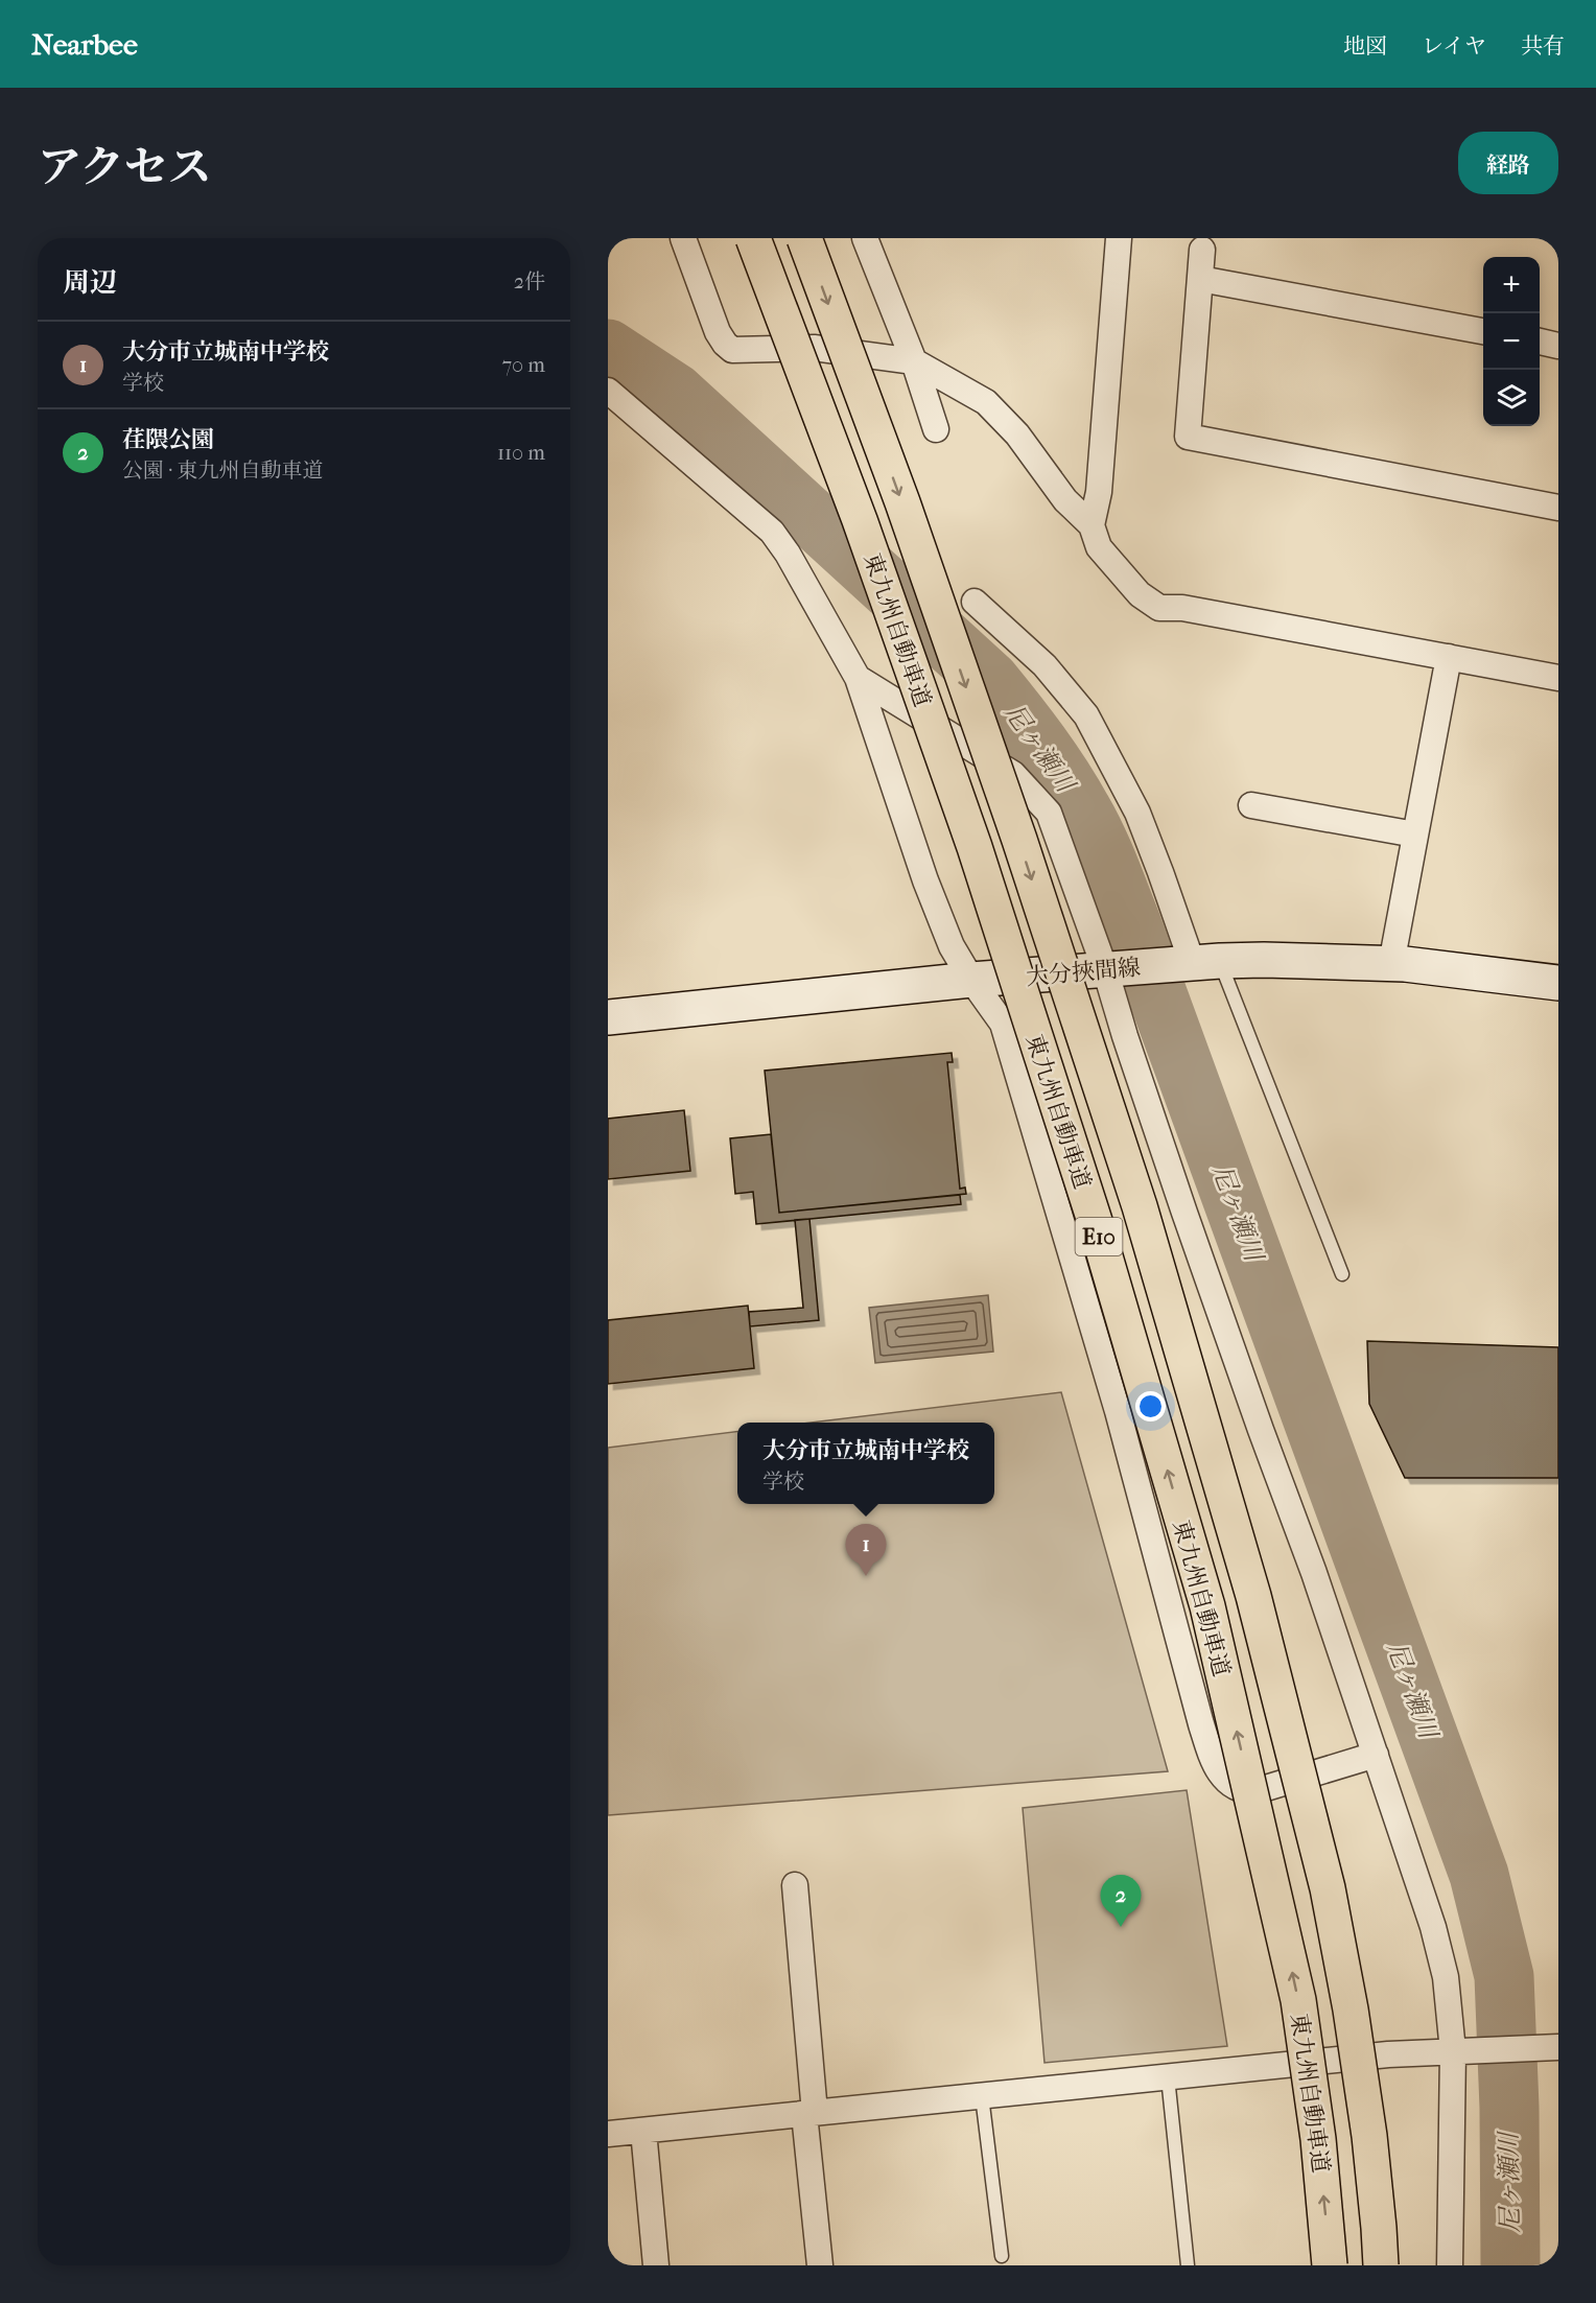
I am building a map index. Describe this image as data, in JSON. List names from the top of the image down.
{
  "streets": {
    "highway": ["東九州自動車道", "E10"],
    "main road": ["大分挾間線"]
  },
  "water": ["尼ヶ瀬川"],
  "page": {
    "header": "Nearbee",
    "nav": ["地図", "レイヤ", "共有"],
    "title": "アクセス",
    "buttons": "経路",
    "heading": ["周辺", "2件"],
    "map_buttons": ["+", "−"],
    "list": [
      {
        "mark": "1",
        "name": "大分市立城南中学校",
        "note": "学校",
        "value": "70 m"
      },
      {
        "mark": "2",
        "name": "荏隈公園",
        "note": "公園 · 東九州自動車道",
        "value": "110 m"
      }
    ],
    "popup": ["大分市立城南中学校", "学校"],
    "pins": ["1", "2"]
  }
}
